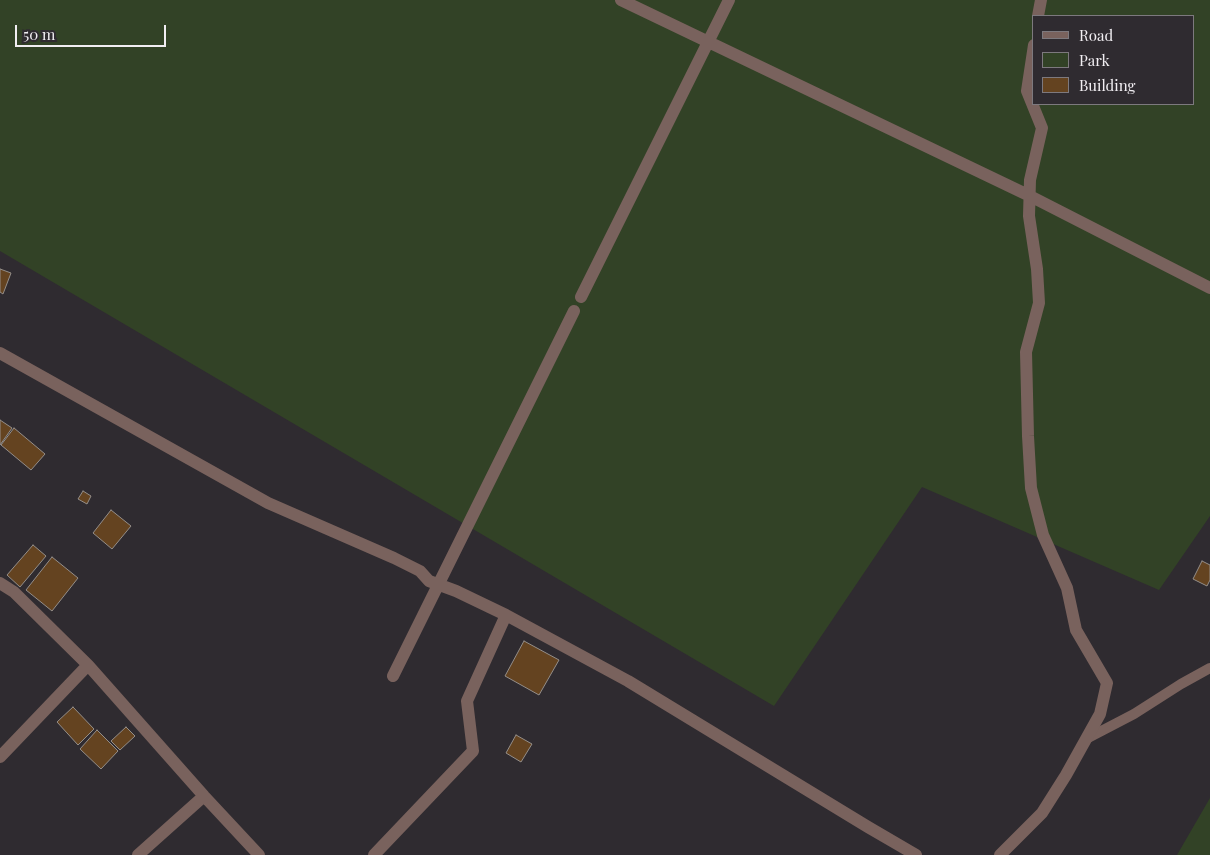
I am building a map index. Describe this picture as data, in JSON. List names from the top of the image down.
{
  "legend": ["Road", "Park", "Building"],
  "scale_bar": "50 m"
}
